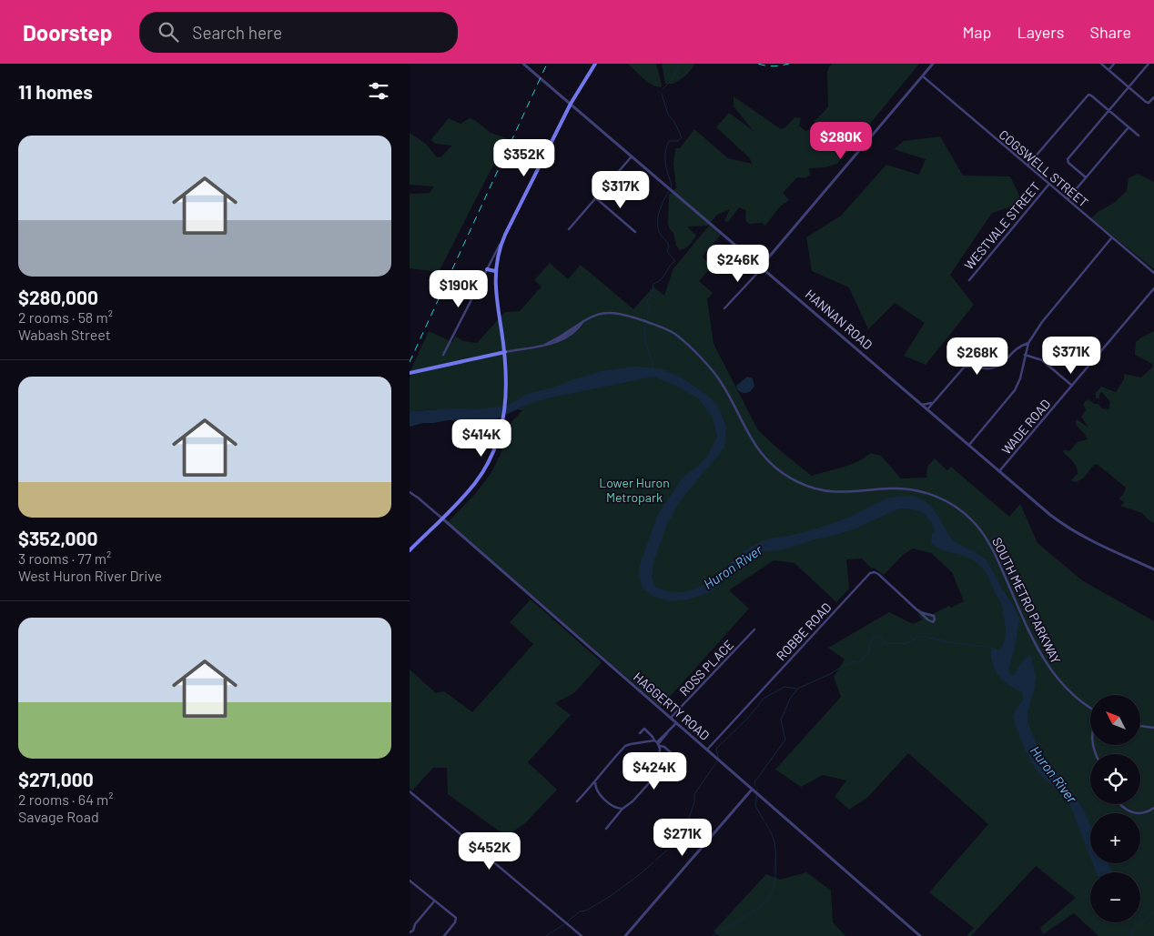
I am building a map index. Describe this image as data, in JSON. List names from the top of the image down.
{
  "streets": {
    "street": [
      "COGSWELL STREET",
      "WESTVALE STREET",
      "HANNAN ROAD",
      "WADE ROAD",
      "SOUTH METRO PARKWAY",
      "ROBBE ROAD",
      "ROSS PLACE",
      "HAGGERTY ROAD"
    ]
  },
  "crossings": [
    ["COGSWELL STREET", "WESTVALE STREET"],
    ["HANNAN ROAD", "WADE ROAD"],
    ["ROBBE ROAD", "HAGGERTY ROAD"],
    ["ROSS PLACE", "HAGGERTY ROAD"]
  ],
  "water": ["Huron River"],
  "parks": ["Lower Huron Metropark"],
  "north": "top left",
  "page": {
    "header": "Doorstep",
    "search": "Search here",
    "nav": ["Map", "Layers", "Share"],
    "heading": "11 homes",
    "list": [
      {
        "name": "$280,000",
        "note": "2 rooms · 58 m² · Wabash Street"
      },
      {
        "name": "$352,000",
        "note": "3 rooms · 77 m² · West Huron River Drive"
      },
      {
        "name": "$271,000",
        "note": "2 rooms · 64 m² · Savage Road"
      }
    ],
    "price": [
      "$280K",
      "$352K",
      "$317K",
      "$246K",
      "$190K",
      "$371K",
      "$268K",
      "$414K",
      "$424K",
      "$271K",
      "$452K"
    ],
    "map_buttons": ["+", "−"]
  }
}
